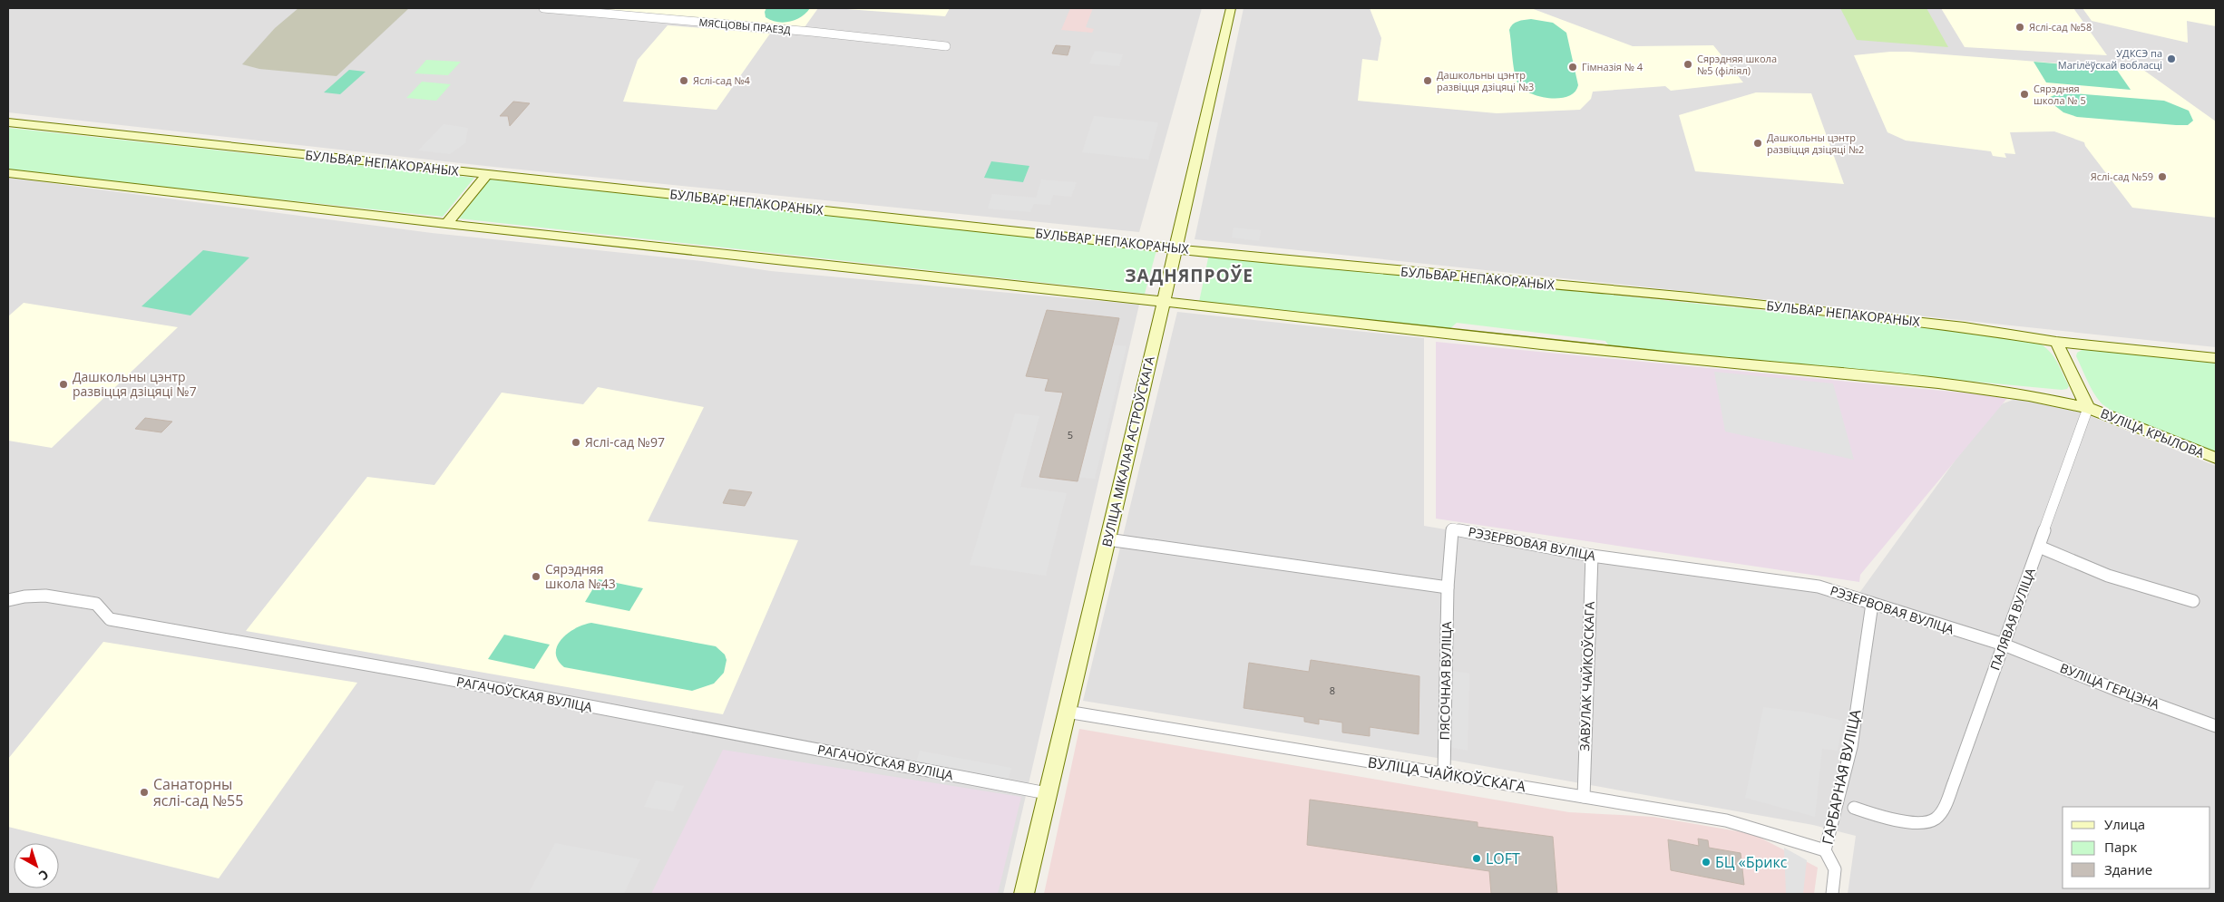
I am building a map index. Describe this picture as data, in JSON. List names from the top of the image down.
{
  "streets": {
    "main road": ["БУЛЬВАР НЕПАКОРАНЫХ", "ВУЛІЦА КРЫЛОВА", "ВУЛІЦА МІКАЛАЯ АСТРОЎСКАГА"],
    "street": [
      "МЯСЦОВЫ ПРАЕЗД",
      "РЭЗЕРВОВАЯ ВУЛІЦА",
      "ПАЛЯВАЯ ВУЛІЦА",
      "ЗАВУЛАК ЧАЙКОЎСКАГА",
      "ПЯСОЧНАЯ ВУЛІЦА",
      "ВУЛІЦА ГЕРЦЭНА",
      "РАГАЧОЎСКАЯ ВУЛІЦА",
      "ВУЛІЦА ЧАЙКОЎСКАГА",
      "ГАРБАРНАЯ ВУЛІЦА"
    ]
  },
  "crossings": [
    ["БУЛЬВАР НЕПАКОРАНЫХ", "ВУЛІЦА МІКАЛАЯ АСТРОЎСКАГА"],
    ["ВУЛІЦА КРЫЛОВА", "ВУЛІЦА МІКАЛАЯ АСТРОЎСКАГА"],
    ["ВУЛІЦА КРЫЛОВА", "ПАЛЯВАЯ ВУЛІЦА"],
    ["ВУЛІЦА МІКАЛАЯ АСТРОЎСКАГА", "РАГАЧОЎСКАЯ ВУЛІЦА"],
    ["ВУЛІЦА МІКАЛАЯ АСТРОЎСКАГА", "ВУЛІЦА ЧАЙКОЎСКАГА"],
    ["РЭЗЕРВОВАЯ ВУЛІЦА", "ПАЛЯВАЯ ВУЛІЦА"],
    ["РЭЗЕРВОВАЯ ВУЛІЦА", "ЗАВУЛАК ЧАЙКОЎСКАГА"],
    ["РЭЗЕРВОВАЯ ВУЛІЦА", "ПЯСОЧНАЯ ВУЛІЦА"],
    ["РЭЗЕРВОВАЯ ВУЛІЦА", "ВУЛІЦА ГЕРЦЭНА"],
    ["РЭЗЕРВОВАЯ ВУЛІЦА", "ГАРБАРНАЯ ВУЛІЦА"],
    ["ПАЛЯВАЯ ВУЛІЦА", "ВУЛІЦА ГЕРЦЭНА"],
    ["ЗАВУЛАК ЧАЙКОЎСКАГА", "ВУЛІЦА ЧАЙКОЎСКАГА"],
    ["ПЯСОЧНАЯ ВУЛІЦА", "ВУЛІЦА ЧАЙКОЎСКАГА"],
    ["ВУЛІЦА ЧАЙКОЎСКАГА", "ГАРБАРНАЯ ВУЛІЦА"]
  ],
  "districts": ["ЗАДНЯПРОЎЕ"],
  "places": [
    "Яслі-сад №58",
    "УДКСЭ па Магілёўскай вобласці",
    "Сярэдняя школа №5 (філіял)",
    "Гімназія № 4",
    "Яслі-сад №4",
    "Дашкольны цэнтр развіцця дзіцяці №3",
    "Сярэдняя школа № 5",
    "Дашкольны цэнтр развіцця дзіцяці №2",
    "Яслі-сад №59",
    "Дашкольны цэнтр развіцця дзіцяці №7",
    "Яслі-сад №97",
    "Сярэдняя школа №43",
    "Санаторны яслі-сад №55",
    "LOFT",
    "БЦ «Брикс"
  ],
  "house_numbers": ["5", "8"],
  "legend": ["Улица", "Парк", "Здание"],
  "north": "bottom right"
}
